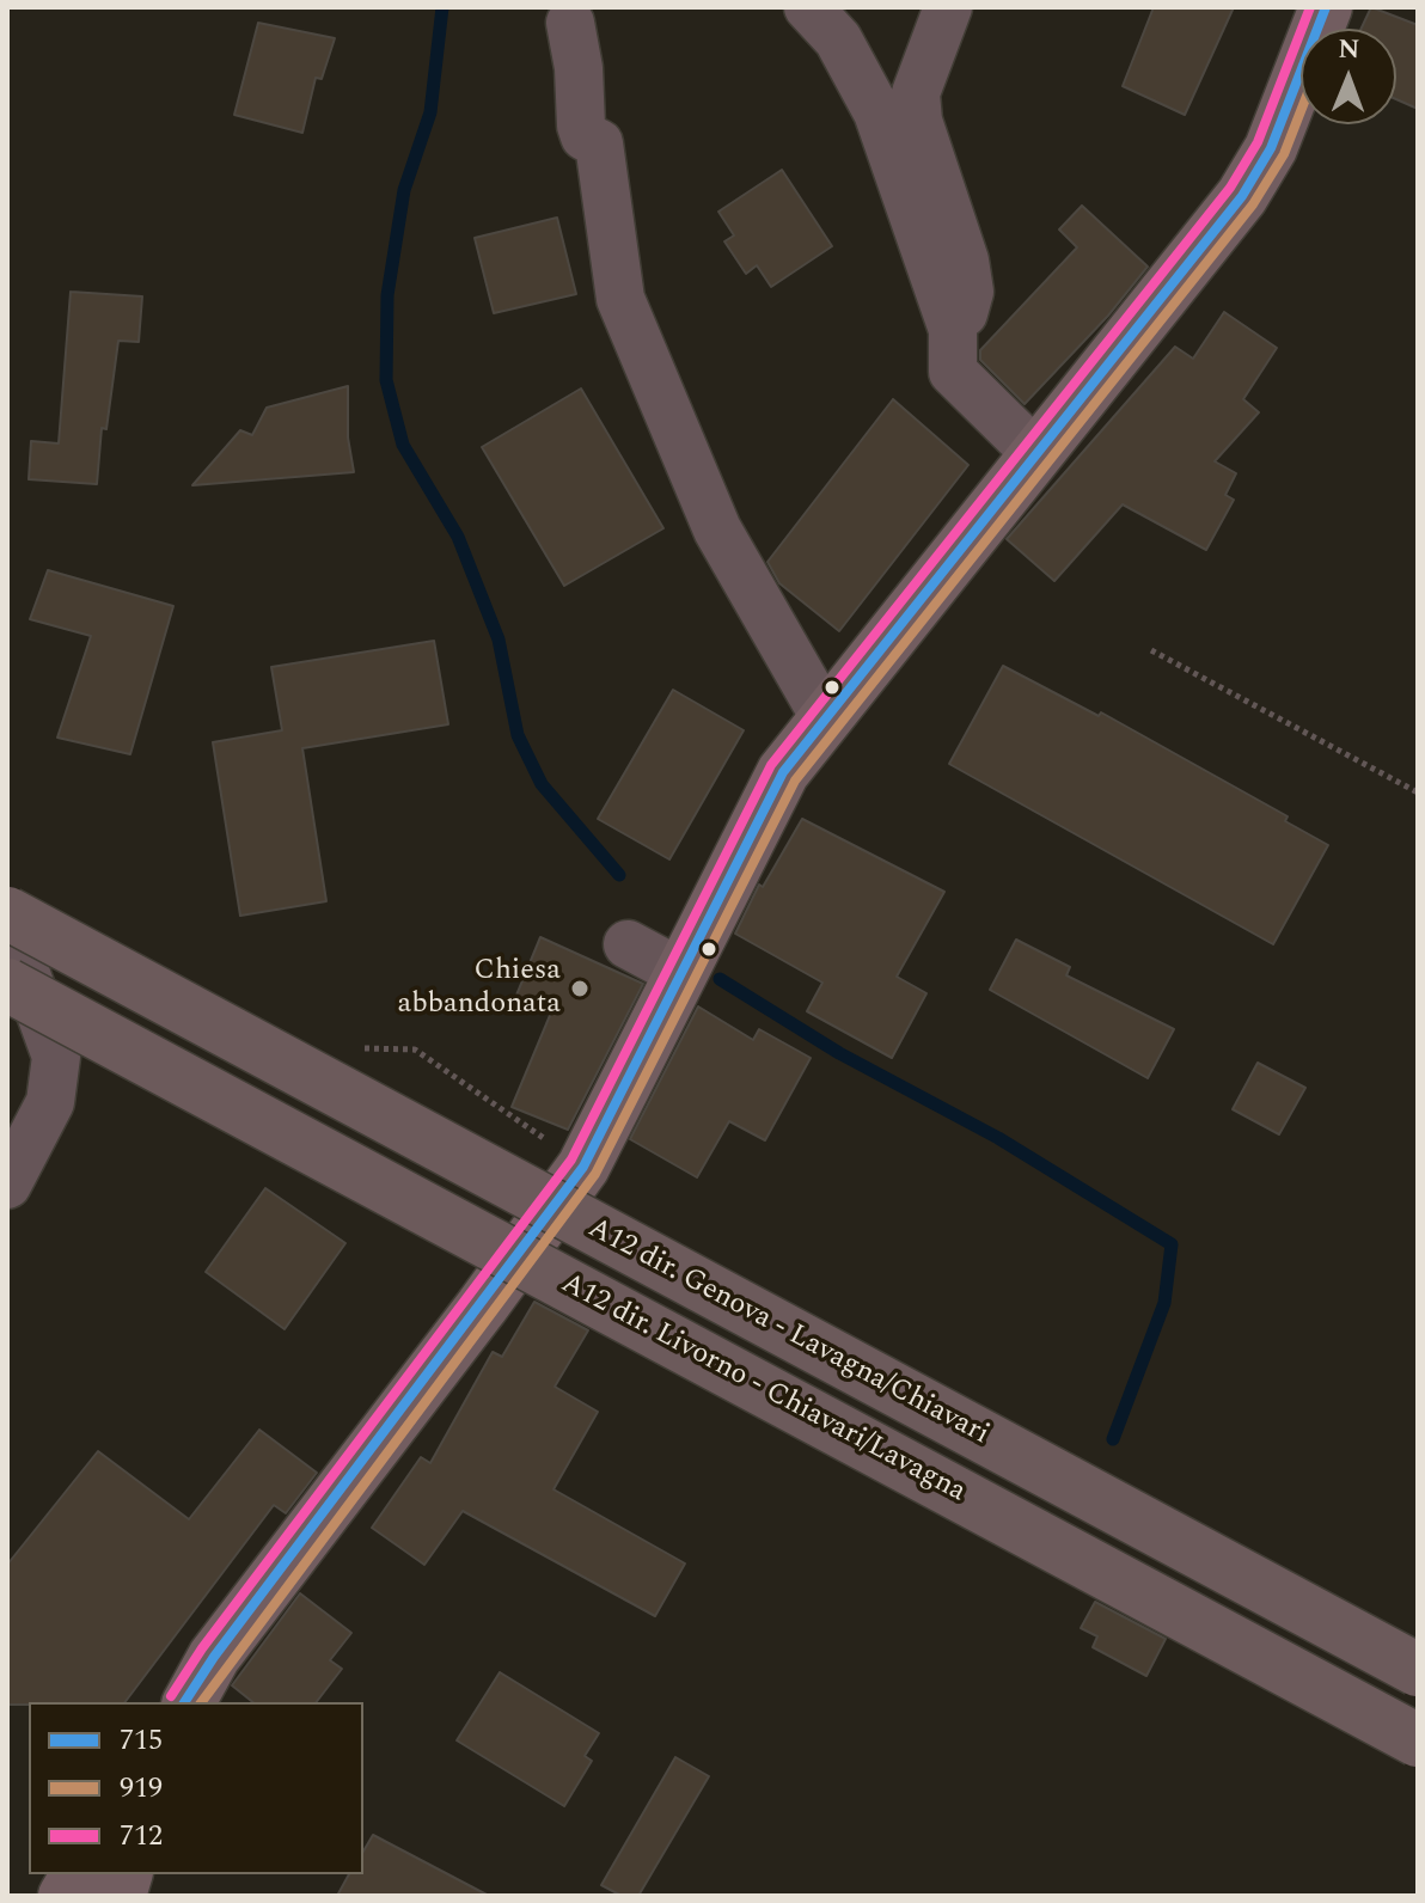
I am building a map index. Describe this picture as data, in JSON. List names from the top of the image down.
{
  "streets": {
    "highway": ["A12 dir. Genova - Lavagna/Chiavari", "A12 dir. Livorno - Chiavari/Lavagna"]
  },
  "places": ["Chiesa abbandonata"],
  "lines": ["transit line 715", "transit line 712", "transit line 919"],
  "legend": ["715", "919", "712"],
  "north": "top"
}
